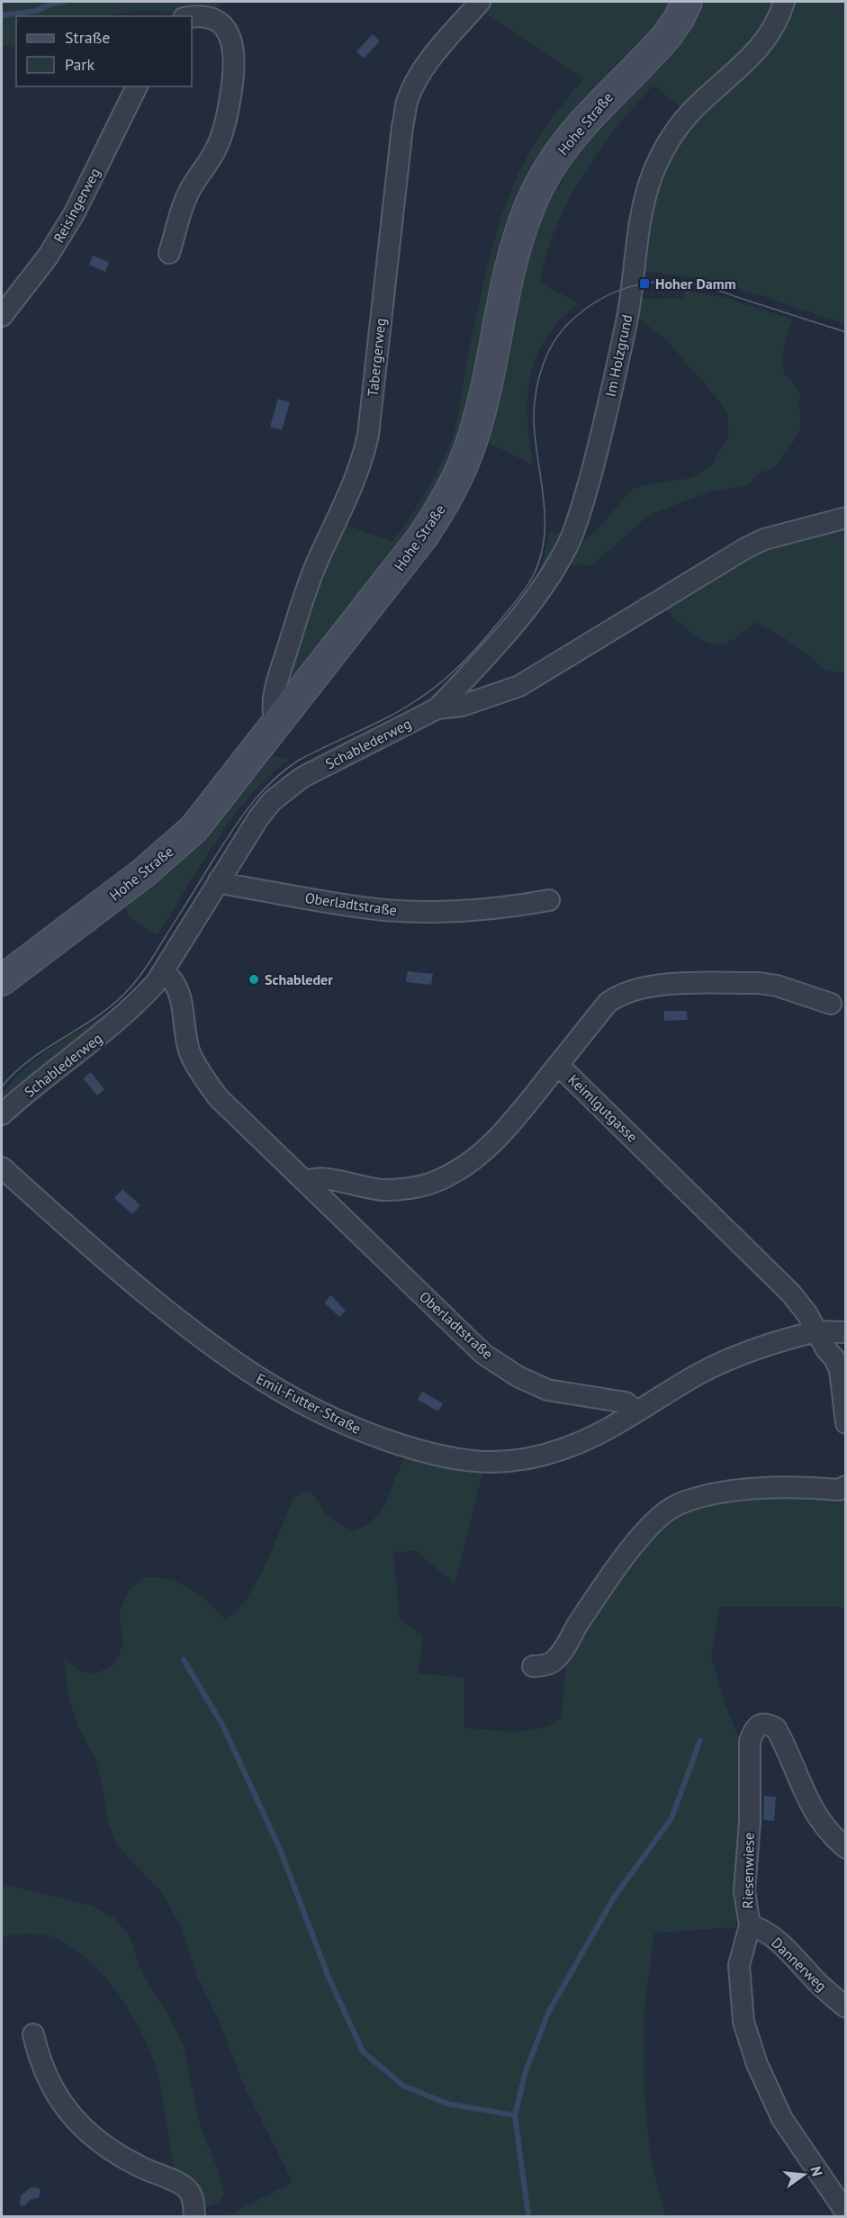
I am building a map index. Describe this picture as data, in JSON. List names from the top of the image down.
{
  "streets": {
    "main road": ["Hohe Straße"],
    "street": [
      "Reisingerweg",
      "Im Holzgrund",
      "Tabergerweg",
      "Schablederweg",
      "Oberladtstraße",
      "Keimlgutgasse",
      "Emil-Futter-Straße",
      "Riesenwiese",
      "Dannerweg"
    ]
  },
  "crossings": [
    ["Hohe Straße", "Tabergerweg"],
    ["Im Holzgrund", "Schablederweg"],
    ["Schablederweg", "Oberladtstraße"],
    ["Oberladtstraße", "Emil-Futter-Straße"],
    ["Keimlgutgasse", "Emil-Futter-Straße"],
    ["Riesenwiese", "Dannerweg"]
  ],
  "places": {
    "transit": ["Hoher Damm"],
    "other": ["Schableder"]
  },
  "legend": ["Straße", "Park"],
  "north": "right"
}
